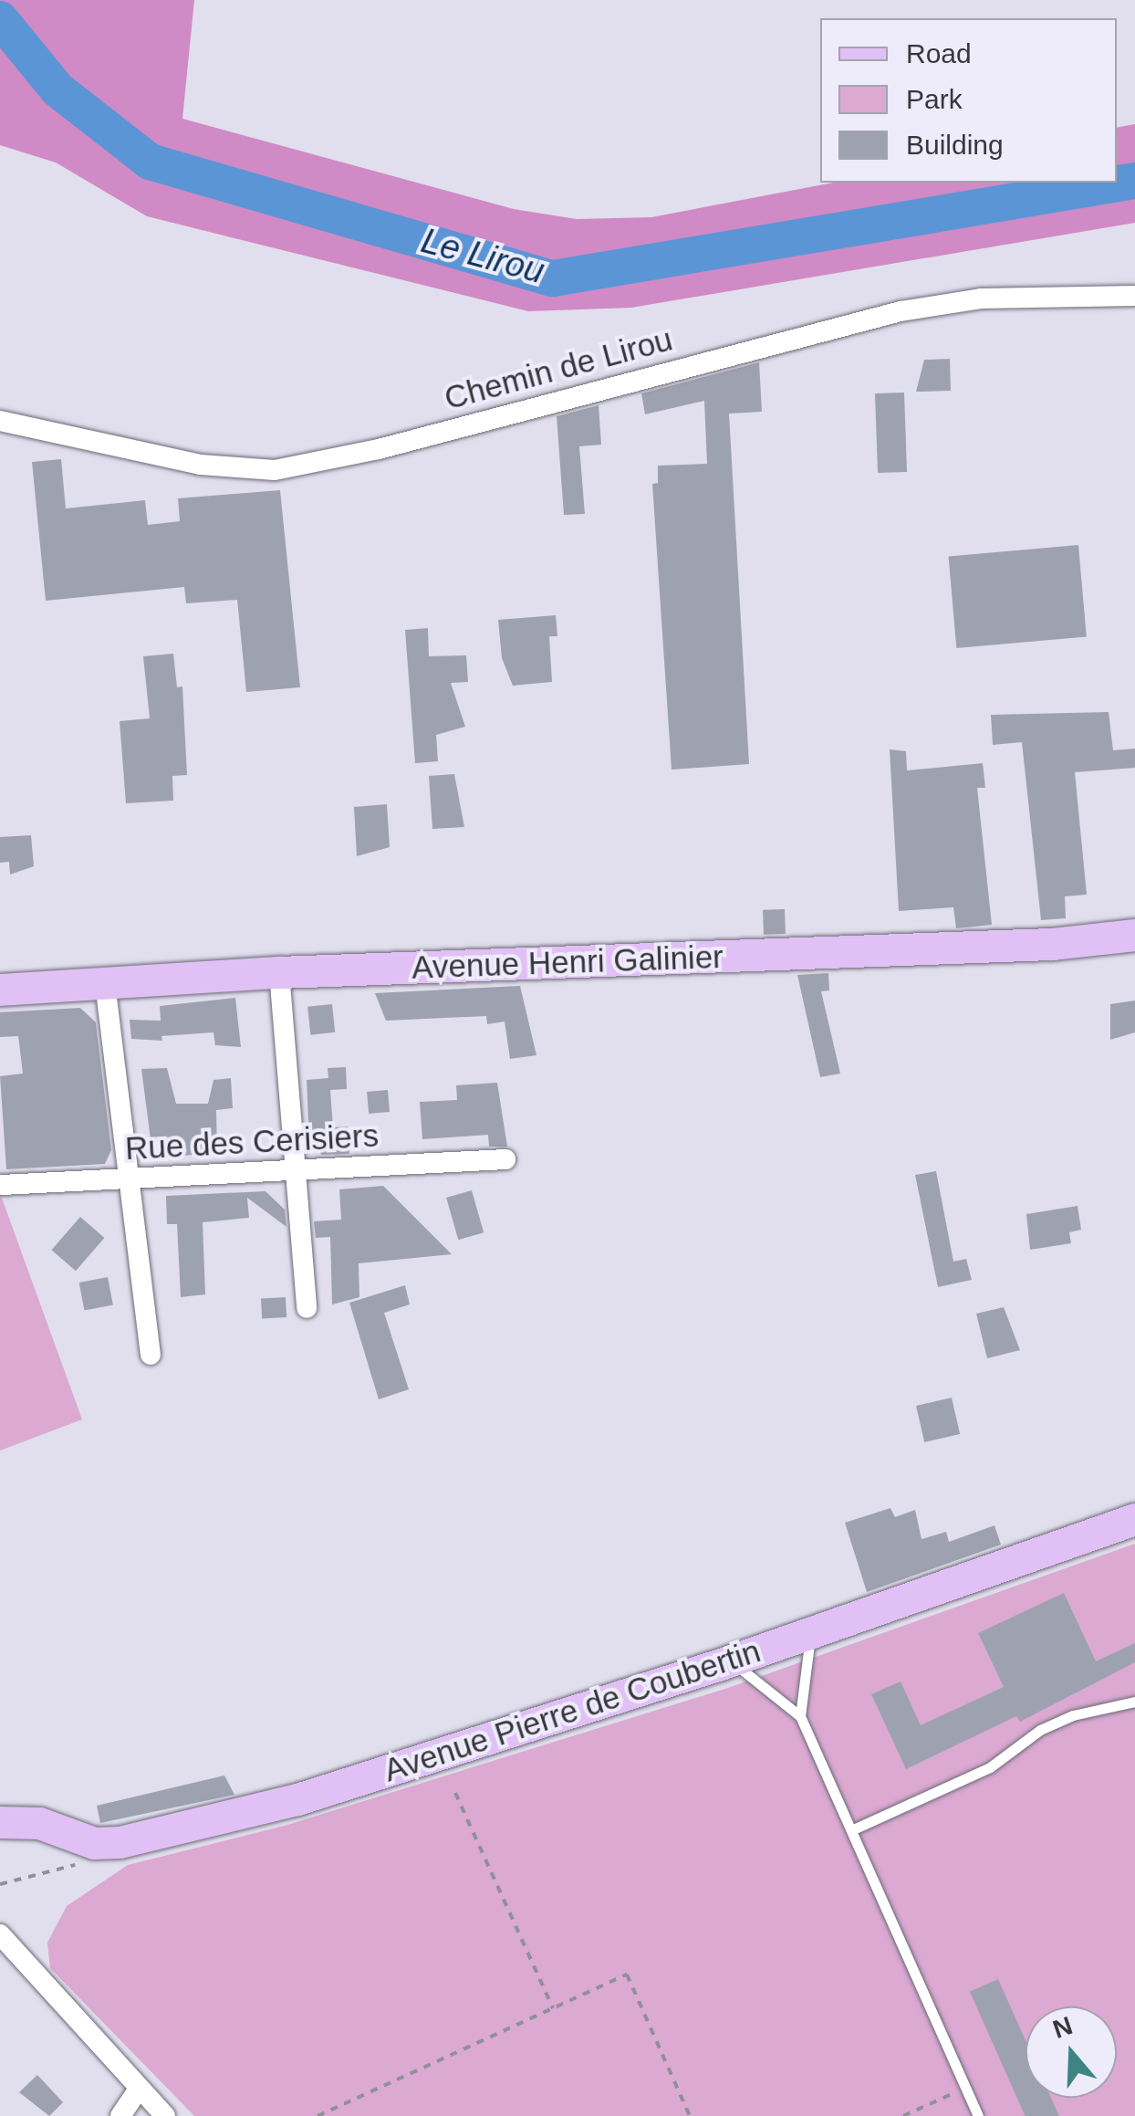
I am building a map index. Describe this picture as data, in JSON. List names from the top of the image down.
{
  "streets": {
    "main road": ["Avenue Henri Galinier", "Avenue Pierre de Coubertin"],
    "street": ["Chemin de Lirou", "Rue des Cerisiers"]
  },
  "water": ["Le Lirou"],
  "legend": ["Road", "Park", "Building"],
  "north": "top"
}
